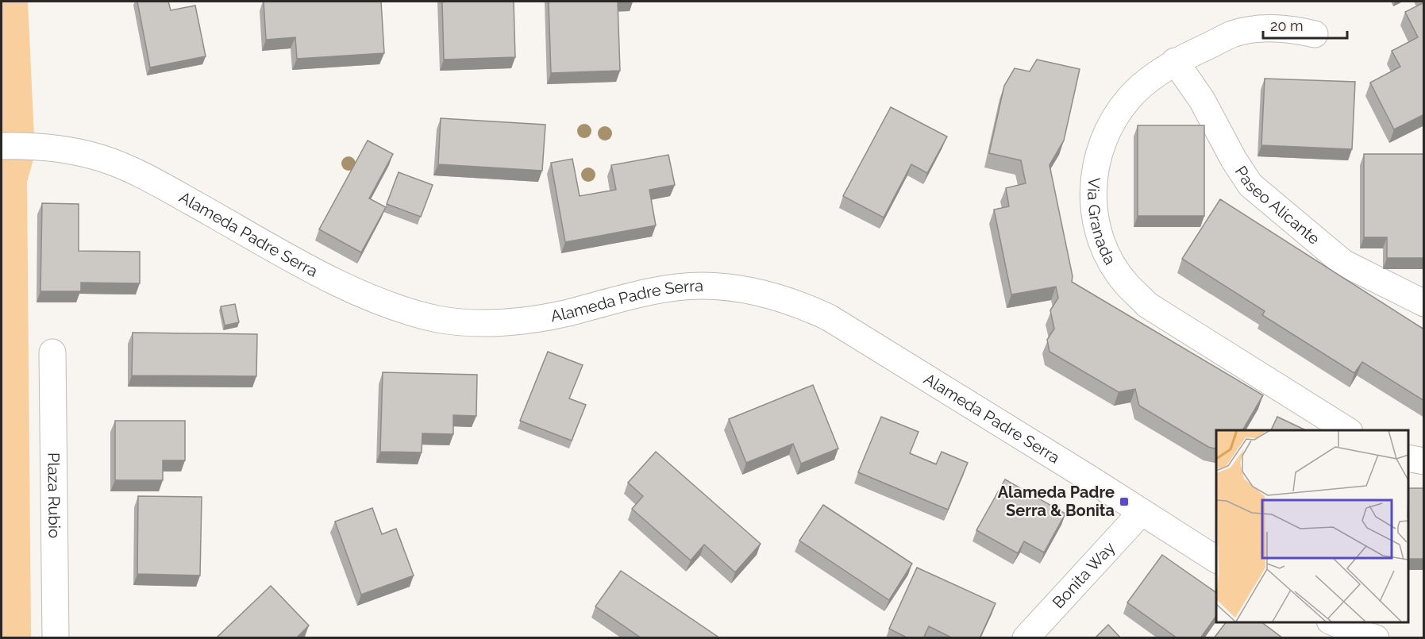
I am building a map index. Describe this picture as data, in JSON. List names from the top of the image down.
{
  "streets": {
    "street": [
      "Paseo Alicante",
      "Via Granada",
      "Alameda Padre Serra",
      "Plaza Rubio",
      "Bonita Way"
    ]
  },
  "crossings": [
    ["Paseo Alicante", "Via Granada"],
    ["Alameda Padre Serra", "Bonita Way"]
  ],
  "places": {
    "transit": ["Alameda Padre Serra & Bonita"]
  },
  "scale_bar": "20 m"
}
